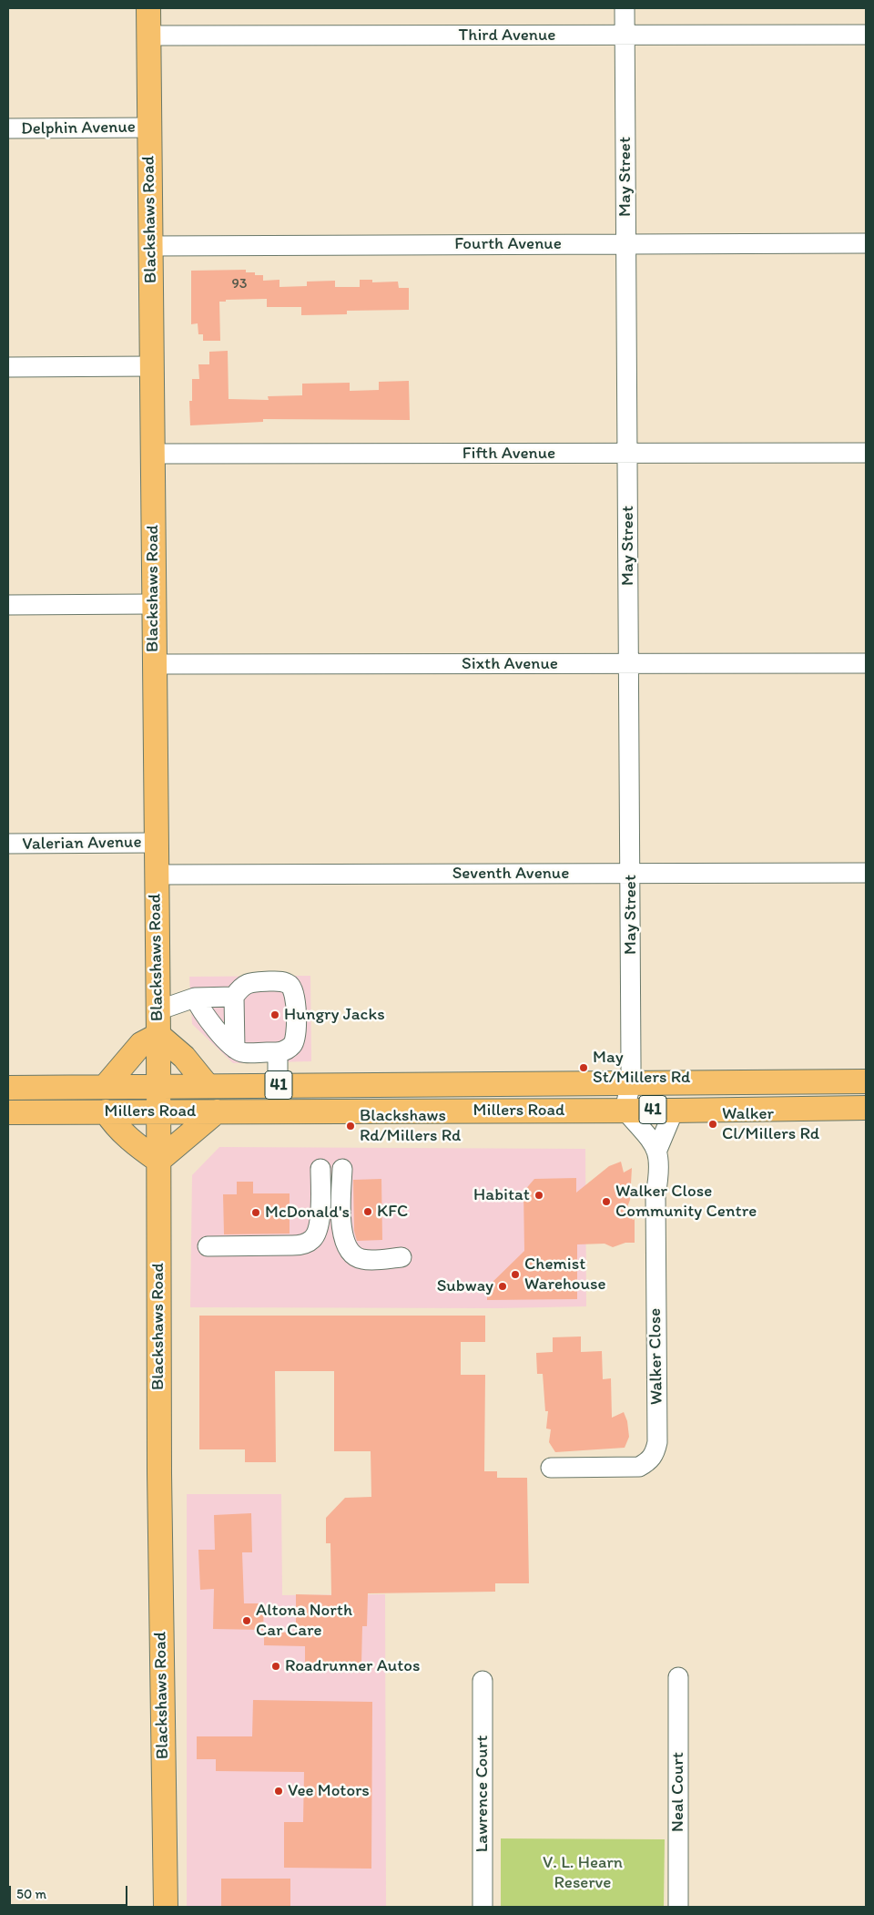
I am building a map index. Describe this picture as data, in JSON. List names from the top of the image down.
{
  "streets": {
    "main road": ["Blackshaws Road", "41", "Millers Road"],
    "street": [
      "Third Avenue",
      "Delphin Avenue",
      "May Street",
      "Fourth Avenue",
      "Fifth Avenue",
      "Sixth Avenue",
      "Valerian Avenue",
      "Seventh Avenue",
      "Walker Close",
      "Neal Court",
      "Lawrence Court"
    ]
  },
  "crossings": [
    ["Third Avenue", "May Street"],
    ["Third Avenue", "Blackshaws Road"],
    ["Delphin Avenue", "Blackshaws Road"],
    ["May Street", "Fourth Avenue"],
    ["May Street", "Fifth Avenue"],
    ["May Street", "Sixth Avenue"],
    ["May Street", "Seventh Avenue"],
    ["May Street", "Millers Road"],
    ["Blackshaws Road", "Fourth Avenue"],
    ["Blackshaws Road", "Fifth Avenue"],
    ["Blackshaws Road", "Sixth Avenue"],
    ["Blackshaws Road", "Valerian Avenue"],
    ["Blackshaws Road", "Seventh Avenue"],
    ["Blackshaws Road", "Millers Road"],
    ["Millers Road", "Walker Close"]
  ],
  "parks": ["V. L. Hearn Reserve"],
  "places": [
    "Hungry Jacks",
    "May St/Millers Rd",
    "Walker Cl/Millers Rd",
    "Blackshaws Rd/Millers Rd",
    "Habitat",
    "Walker Close Community Centre",
    "KFC",
    "McDonald's",
    "Chemist Warehouse",
    "Subway",
    "Altona North Car Care",
    "Roadrunner Autos",
    "Vee Motors"
  ],
  "house_numbers": ["93"],
  "scale_bar": "50 m"
}
